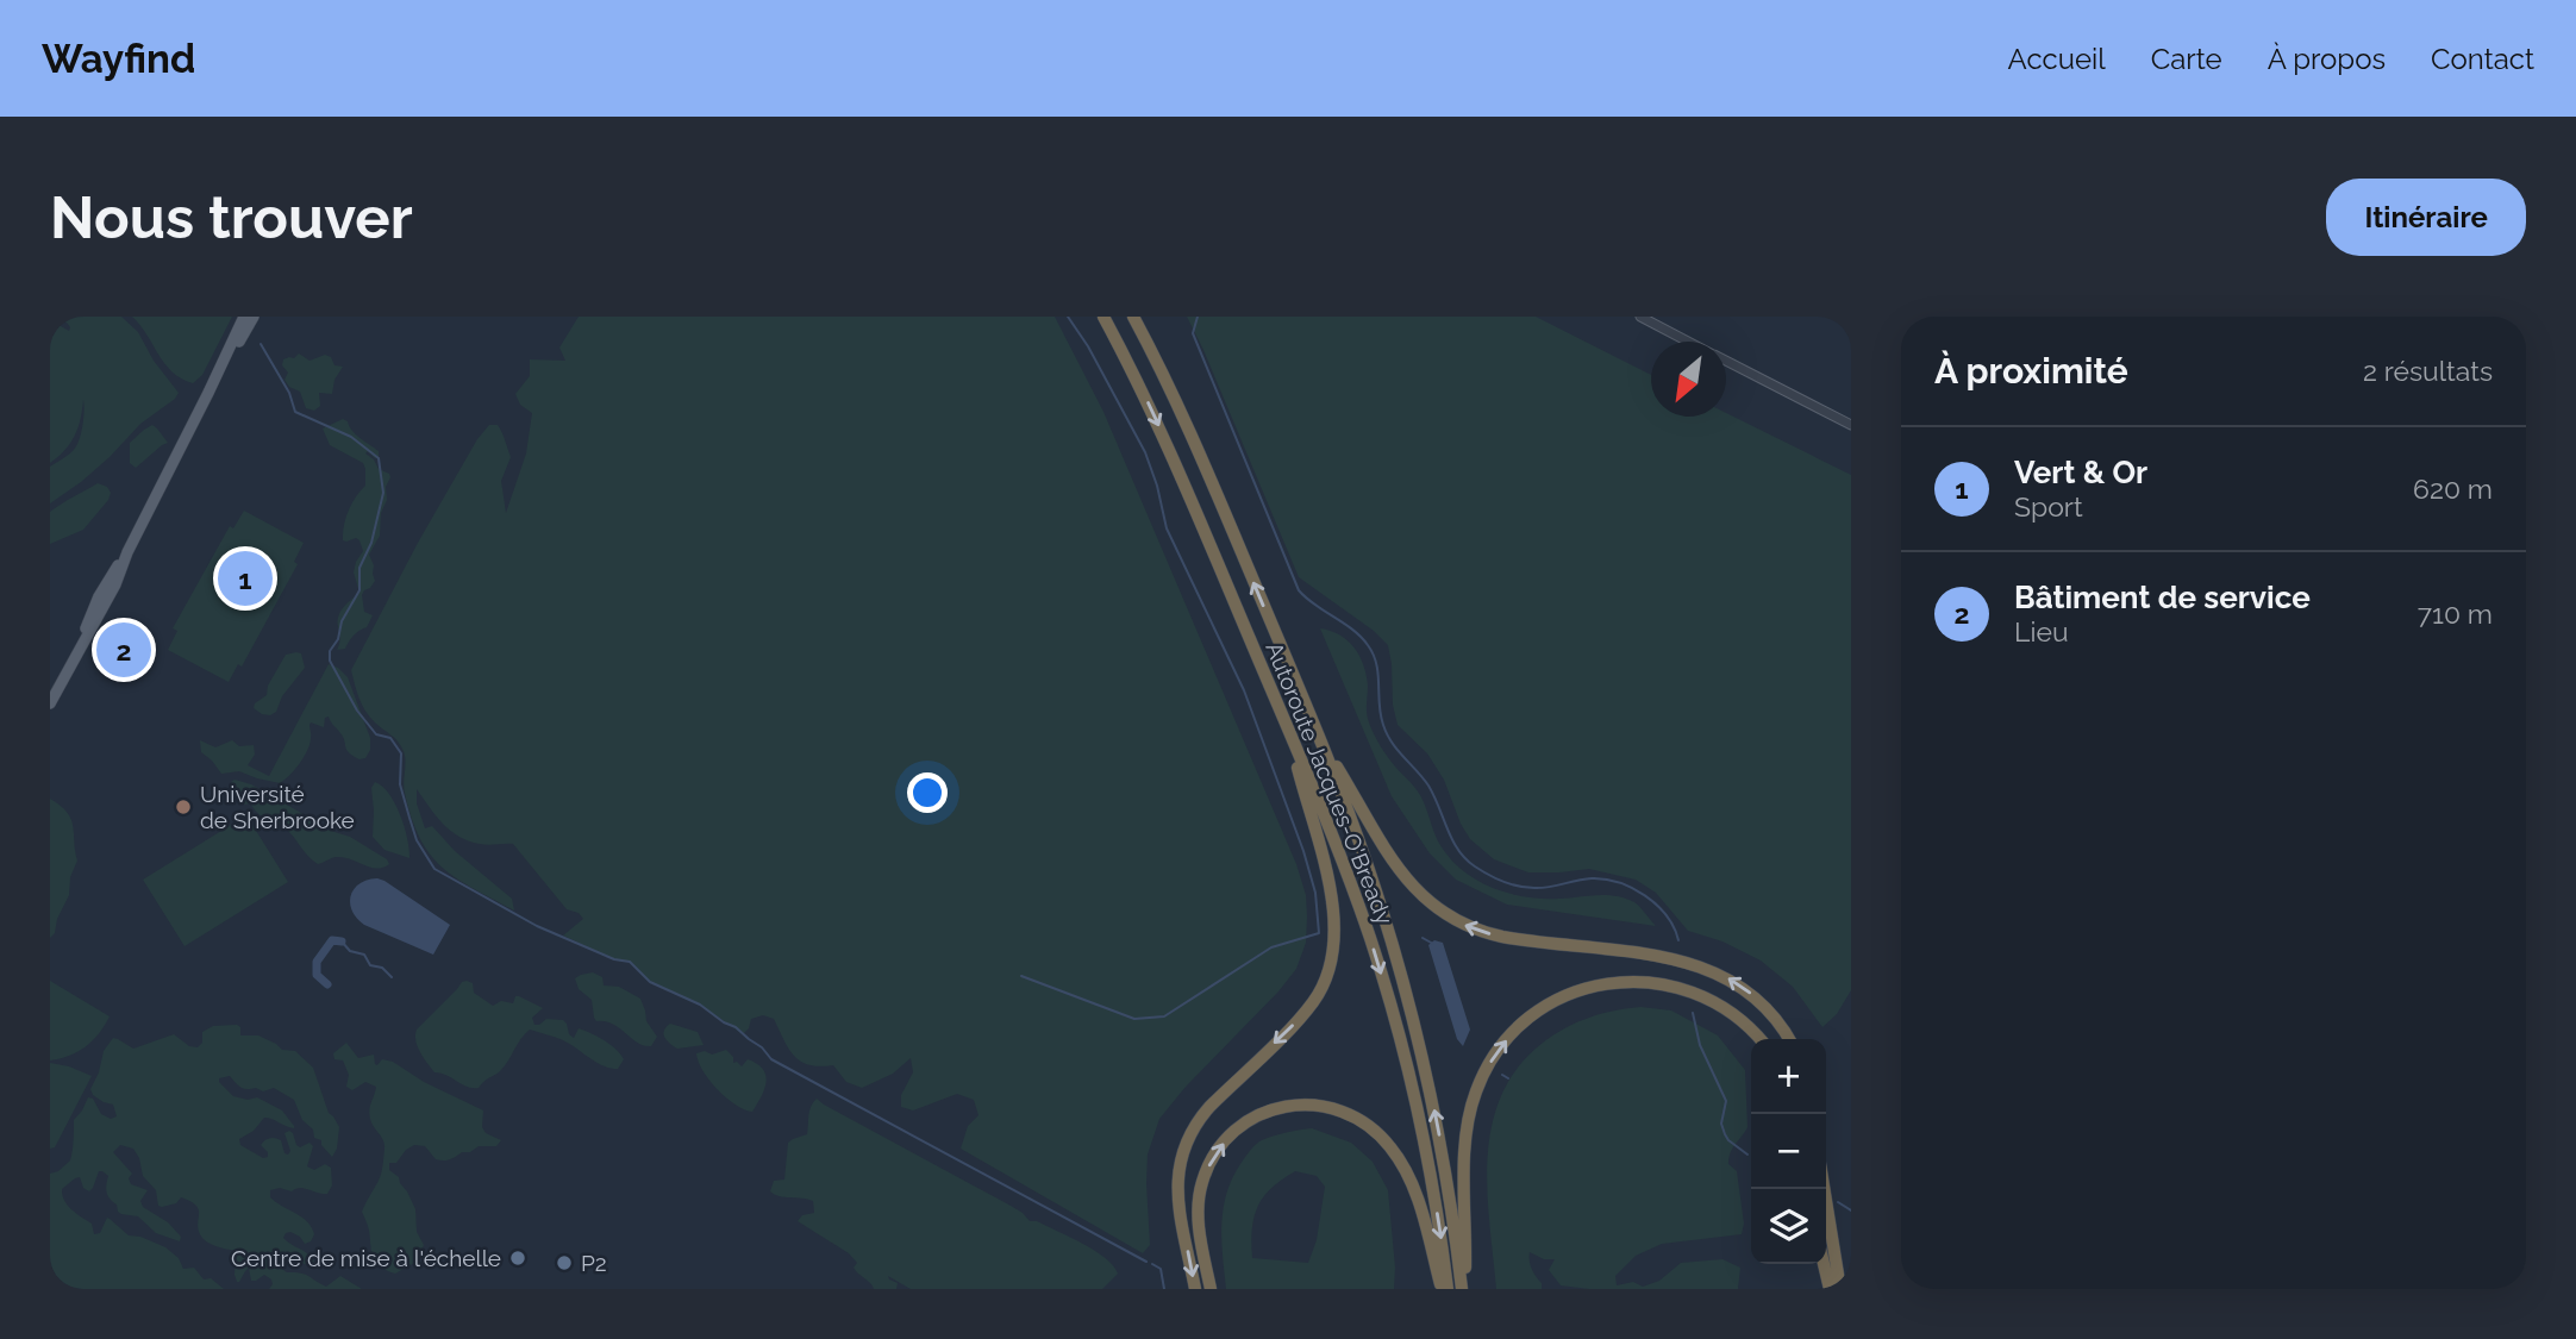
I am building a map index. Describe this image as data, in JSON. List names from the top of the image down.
{
  "streets": {
    "highway": ["Autoroute Jacques-O'Bready"]
  },
  "places": ["Université de Sherbrooke", "Centre de mise à l'échelle", "P2"],
  "north": "bottom left",
  "page": {
    "header": "Wayfind",
    "nav": [
      "Accueil",
      "Carte",
      "À propos",
      "Contact"
    ],
    "buttons": "Itinéraire",
    "title": "Nous trouver",
    "heading": ["À proximité", "2 résultats"],
    "list": [
      {
        "mark": "1",
        "name": "Vert & Or",
        "note": "Sport",
        "value": "620 m"
      },
      {
        "mark": "2",
        "name": "Bâtiment de service",
        "note": "Lieu",
        "value": "710 m"
      }
    ],
    "pins": ["1", "2"],
    "map_buttons": ["+", "−"]
  }
}
